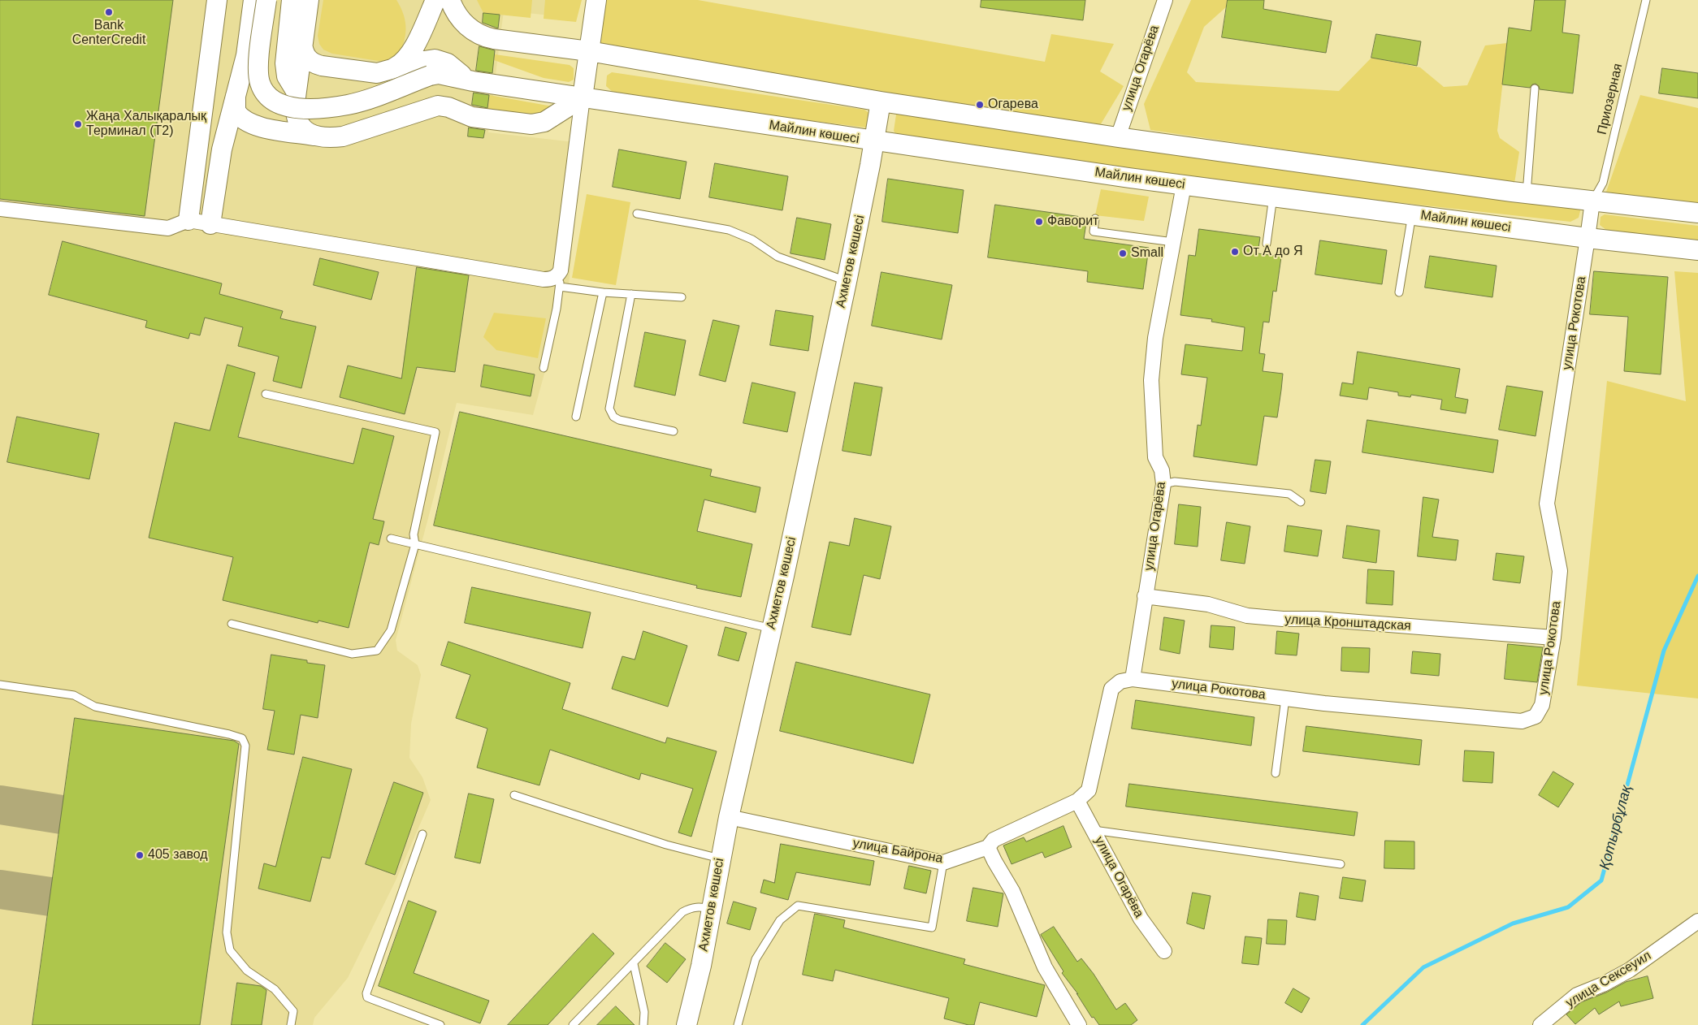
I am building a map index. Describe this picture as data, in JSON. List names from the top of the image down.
{
  "streets": {
    "street": [
      "улица Огарёва",
      "Майлин көшесі",
      "Ахметов көшесі",
      "улица Рокотова",
      "улица Кронштадская",
      "улица Байрона",
      "улица Сексеуил"
    ],
    "lane": ["Приозерная"]
  },
  "crossings": [
    ["улица Огарёва", "Майлин көшесі"],
    ["улица Огарёва", "улица Рокотова"],
    ["улица Огарёва", "улица Кронштадская"],
    ["Приозерная", "улица Рокотова"],
    ["Майлин көшесі", "Ахметов көшесі"],
    ["Майлин көшесі", "улица Рокотова"],
    ["Ахметов көшесі", "улица Байрона"],
    ["улица Рокотова", "улица Кронштадская"]
  ],
  "water": ["Қотырбұлақ"],
  "places": [
    "Bank CenterCredit",
    "Огарева",
    "Жаңа Халықаралық Терминал (Т2)",
    "Фаворит",
    "От А до Я",
    "Small",
    "405 завод"
  ]
}
